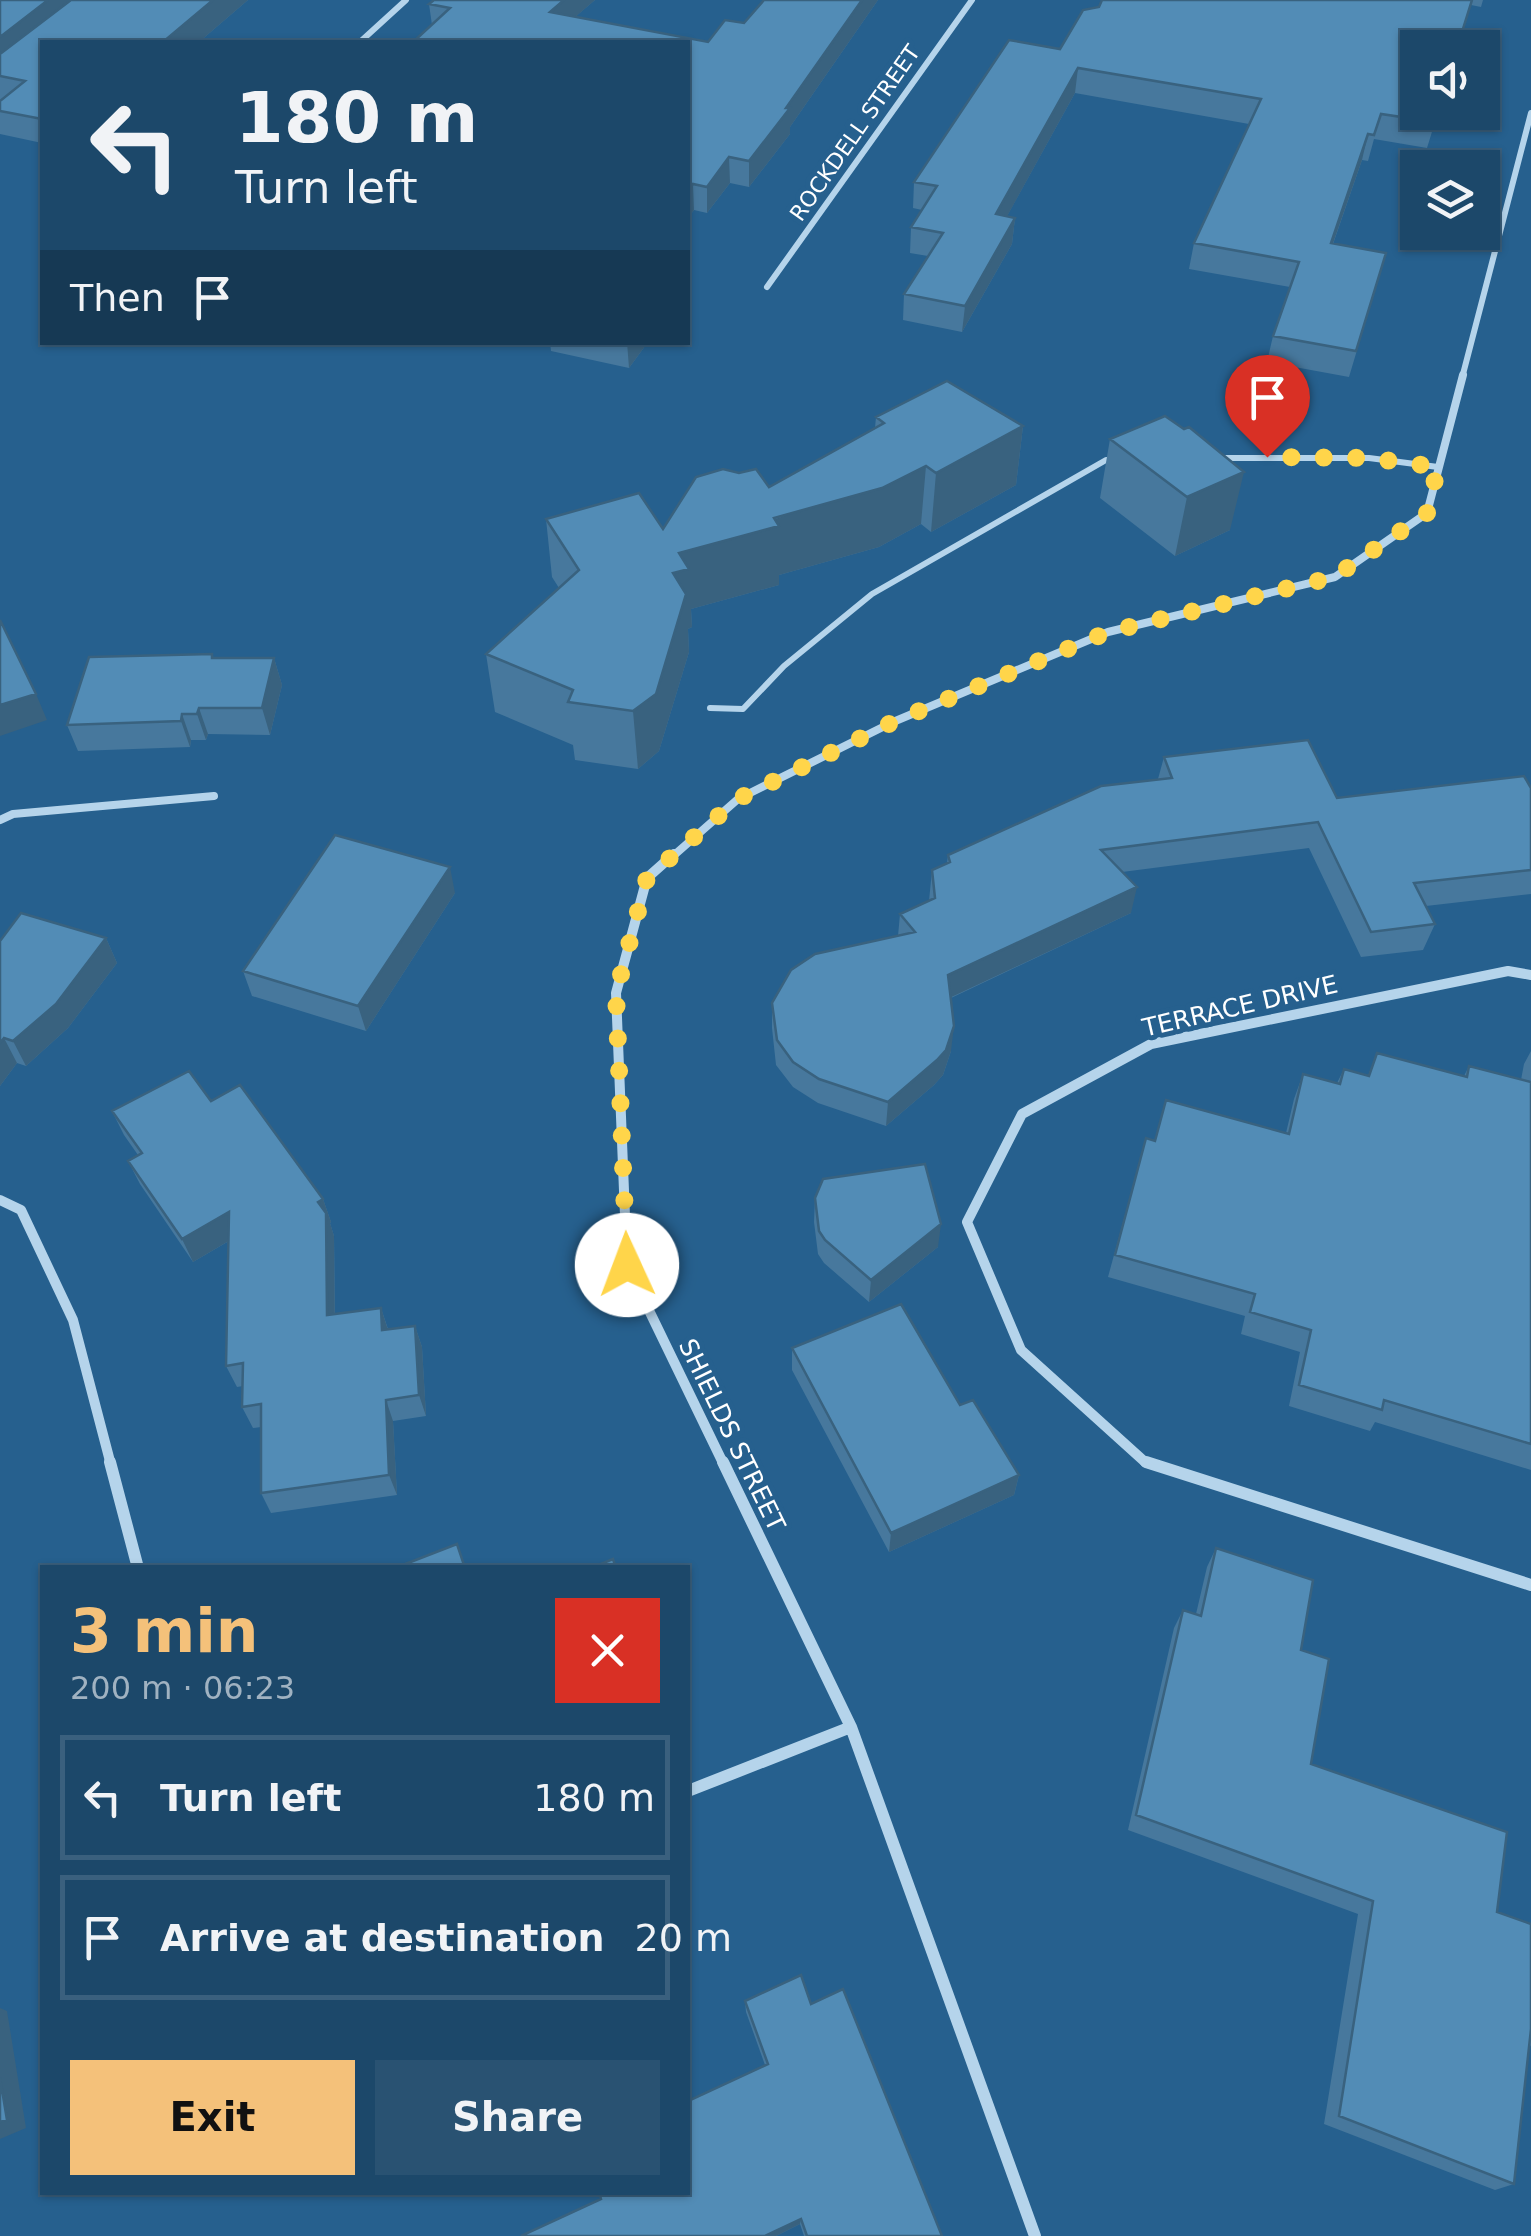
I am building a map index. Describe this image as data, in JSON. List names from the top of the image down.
{
  "streets": {
    "street": ["ROCKDELL STREET", "TERRACE DRIVE", "SHIELDS STREET"]
  },
  "page": {
    "turn": ["180 m", "Turn left"],
    "then": "Then",
    "heading": ["3 min", "200 m · 06:23"],
    "list": [
      {
        "name": "Turn left",
        "value": "180 m"
      },
      {
        "name": "Arrive at destination",
        "value": "20 m"
      }
    ],
    "buttons": ["Exit", "Share"]
  }
}
